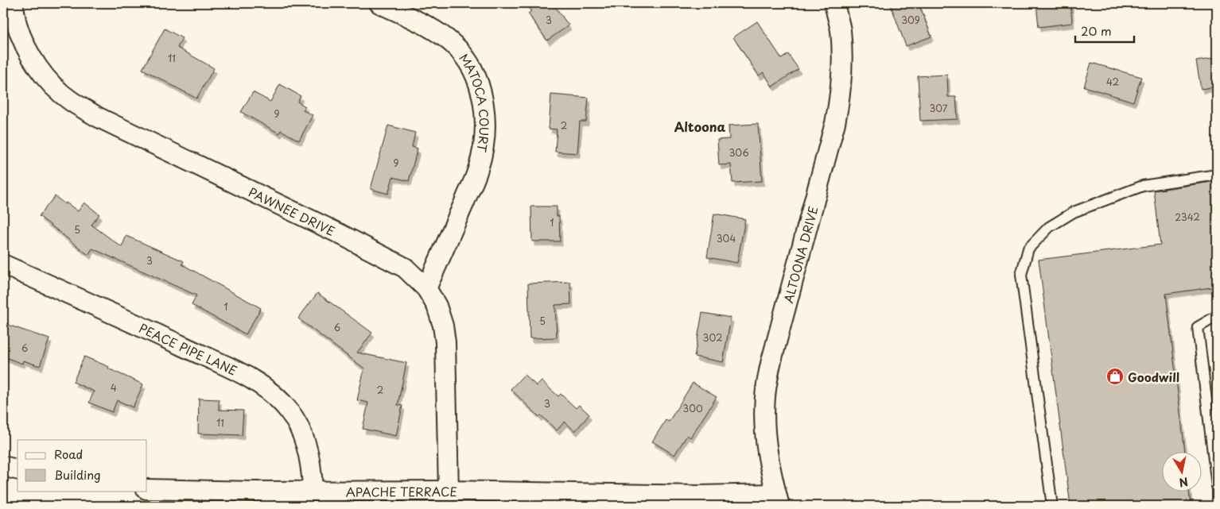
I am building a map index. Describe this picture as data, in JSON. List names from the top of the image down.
{
  "streets": {
    "street": [
      "MATOCA COURT",
      "PAWNEE DRIVE",
      "ALTOONA DRIVE",
      "PEACE PIPE LANE",
      "APACHE TERRACE"
    ]
  },
  "crossings": [
    ["MATOCA COURT", "PAWNEE DRIVE"],
    ["PAWNEE DRIVE", "APACHE TERRACE"],
    ["ALTOONA DRIVE", "APACHE TERRACE"],
    ["PEACE PIPE LANE", "APACHE TERRACE"]
  ],
  "districts": ["Altoona"],
  "places": {
    "shop": ["Goodwill"]
  },
  "house_numbers": [
    "3",
    "309",
    "11",
    "42",
    "307",
    "9",
    "2",
    "306",
    "9",
    "2342",
    "1",
    "5",
    "304",
    "3",
    "1",
    "5",
    "6",
    "302",
    "6",
    "4",
    "2",
    "3",
    "300",
    "11"
  ],
  "legend": ["Road", "Building"],
  "scale_bar": "20 m",
  "north": "bottom"
}
